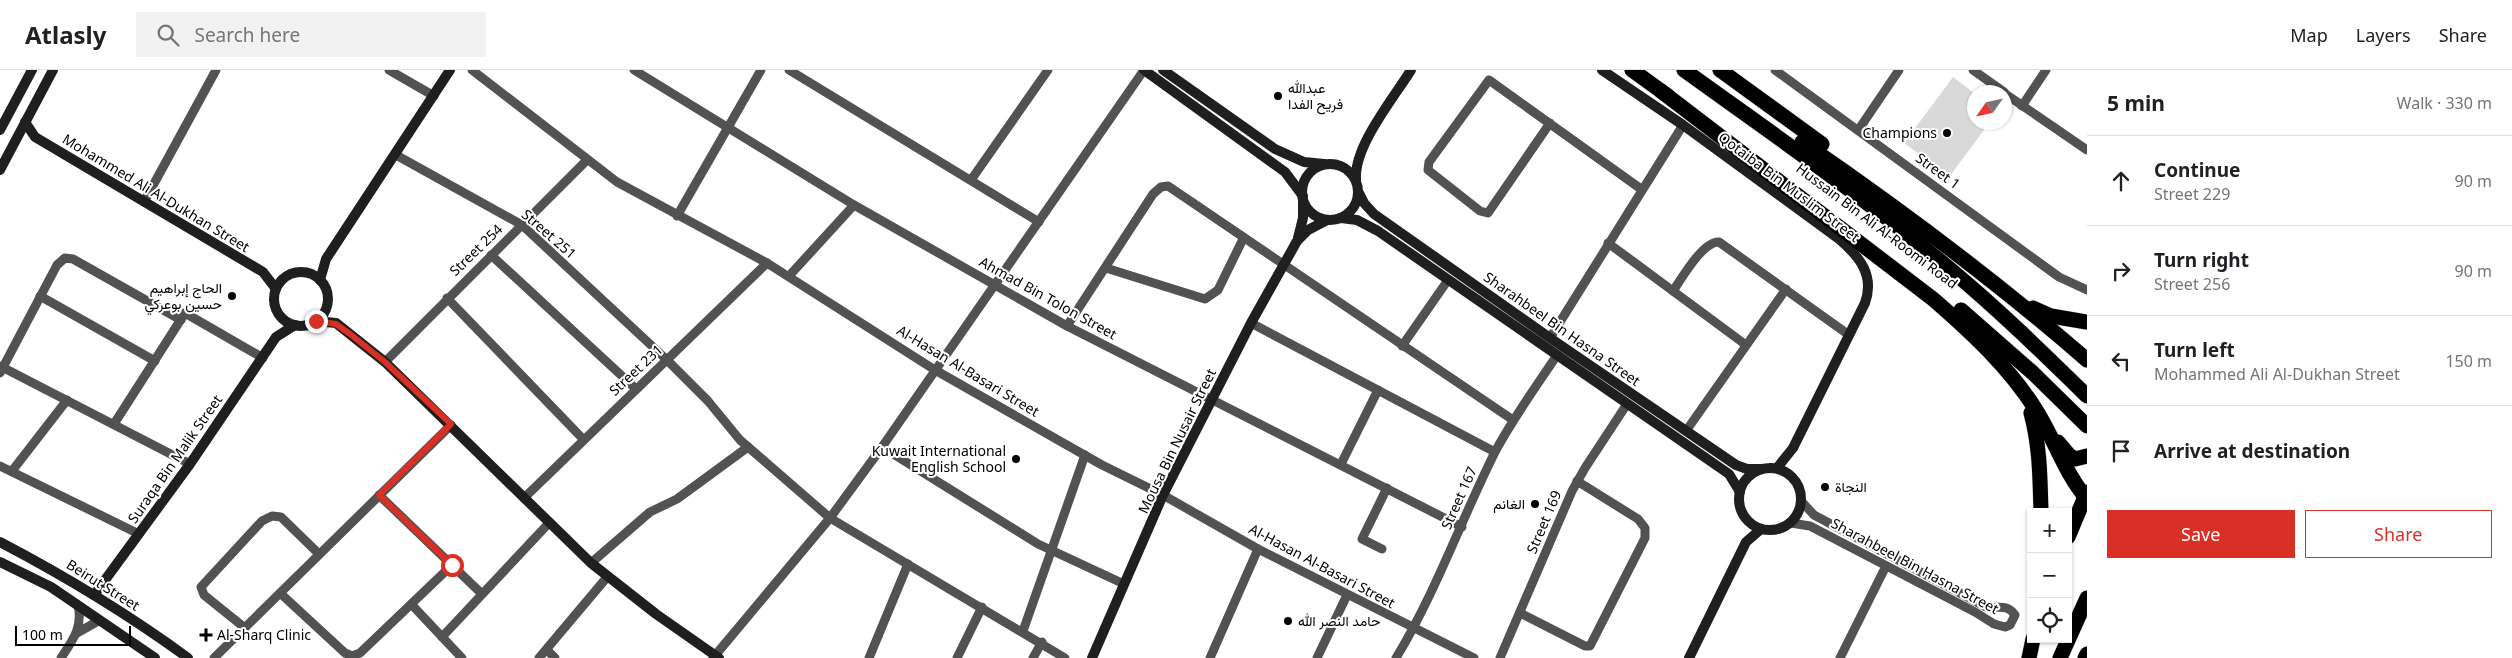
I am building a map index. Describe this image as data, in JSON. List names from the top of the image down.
{
  "streets": {
    "highway": ["Hussain Bin Ali Al-Roomi Road"],
    "street": [
      "Street 1",
      "Qotaiba Bin Muslim Street",
      "Mohammed Ali Al-Dukhan Street",
      "Street 251",
      "Street 254",
      "Ahmad Bin Tolon Street",
      "Sharahbeel Bin Hasna Street",
      "Street 231",
      "Al-Hasan Al-Basari Street",
      "Mousa Bin Nusair Street",
      "Suraqa Bin Malik Street",
      "Street 167",
      "Street 169",
      "Beirut Street"
    ]
  },
  "crossings": [
    ["Qotaiba Bin Muslim Street", "Sharahbeel Bin Hasna Street"],
    ["Mohammed Ali Al-Dukhan Street", "Suraqa Bin Malik Street"],
    ["Street 251", "Street 254"],
    ["Street 251", "Street 231"],
    ["Street 254", "Al-Hasan Al-Basari Street"],
    ["Ahmad Bin Tolon Street", "Mousa Bin Nusair Street"],
    ["Ahmad Bin Tolon Street", "Street 167"],
    ["Sharahbeel Bin Hasna Street", "Mousa Bin Nusair Street"],
    ["Sharahbeel Bin Hasna Street", "Street 167"],
    ["Sharahbeel Bin Hasna Street", "Street 169"],
    ["Street 231", "Al-Hasan Al-Basari Street"],
    ["Al-Hasan Al-Basari Street", "Mousa Bin Nusair Street"],
    ["Al-Hasan Al-Basari Street", "Street 167"],
    ["Suraqa Bin Malik Street", "Beirut Street"]
  ],
  "places": {
    "other": [
      "عبدالله فريح الفدا",
      "Champions",
      "الحاج إبراهيم حسين بوعركي",
      "Kuwait International English School",
      "النجاة",
      "الغانم",
      "حامد النصر الله"
    ],
    "health": ["Al-Sharq Clinic"]
  },
  "scale_bar": "100 m",
  "north": "bottom left",
  "page": {
    "header": "Atlasly",
    "search": "Search here",
    "nav": ["Map", "Layers", "Share"],
    "heading": ["5 min", "Walk · 330 m"],
    "list": [
      ["Continue", "Street 229", "90 m"],
      ["Turn right", "Street 256", "90 m"],
      ["Turn left", "Mohammed Ali Al-Dukhan Street", "150 m"],
      "Arrive at destination"
    ],
    "buttons": ["Save", "Share"],
    "map_buttons": ["+", "−"],
    "scale": "100 m"
  }
}
